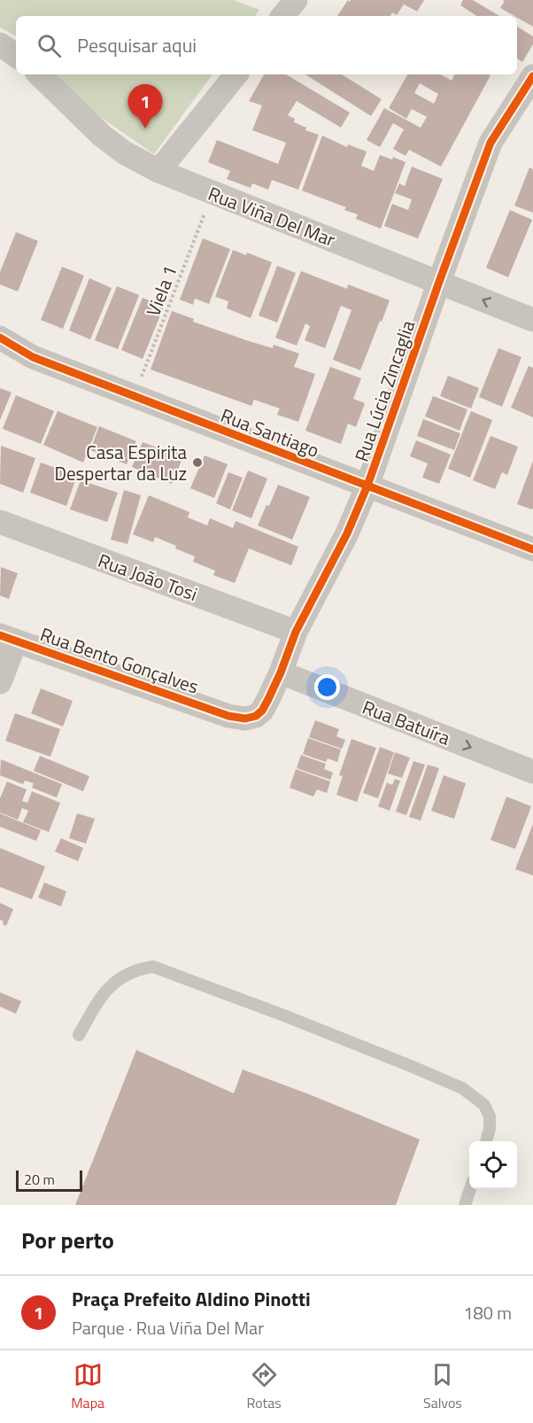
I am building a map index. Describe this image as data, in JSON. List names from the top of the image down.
{
  "streets": {
    "street": [
      "Rua Viña Del Mar",
      "Rua Lúcia Zincaglia",
      "Rua Santiago",
      "Rua João Tosi",
      "Rua Bento Gonçalves",
      "Rua Batuíra"
    ],
    "path": ["Viela 1"]
  },
  "crossings": [
    ["Rua Viña Del Mar", "Viela 1"],
    ["Rua Viña Del Mar", "Rua Lúcia Zincaglia"],
    ["Viela 1", "Rua Santiago"],
    ["Rua Lúcia Zincaglia", "Rua Santiago"],
    ["Rua Lúcia Zincaglia", "Rua João Tosi"],
    ["Rua Lúcia Zincaglia", "Rua Bento Gonçalves"],
    ["Rua Lúcia Zincaglia", "Rua Batuíra"]
  ],
  "one_way": ["Rua Batuíra"],
  "places": ["Casa Espirita Despertar da Luz"],
  "scale_bar": "20 m",
  "page": {
    "search": "Pesquisar aqui",
    "pins": "1",
    "scale": "20 m",
    "heading": "Por perto",
    "list": [
      {
        "mark": "1",
        "name": "Praça Prefeito Aldino Pinotti",
        "note": "Parque · Rua Viña Del Mar",
        "value": "180 m"
      }
    ],
    "nav": ["Mapa", "Rotas", "Salvos"]
  }
}
